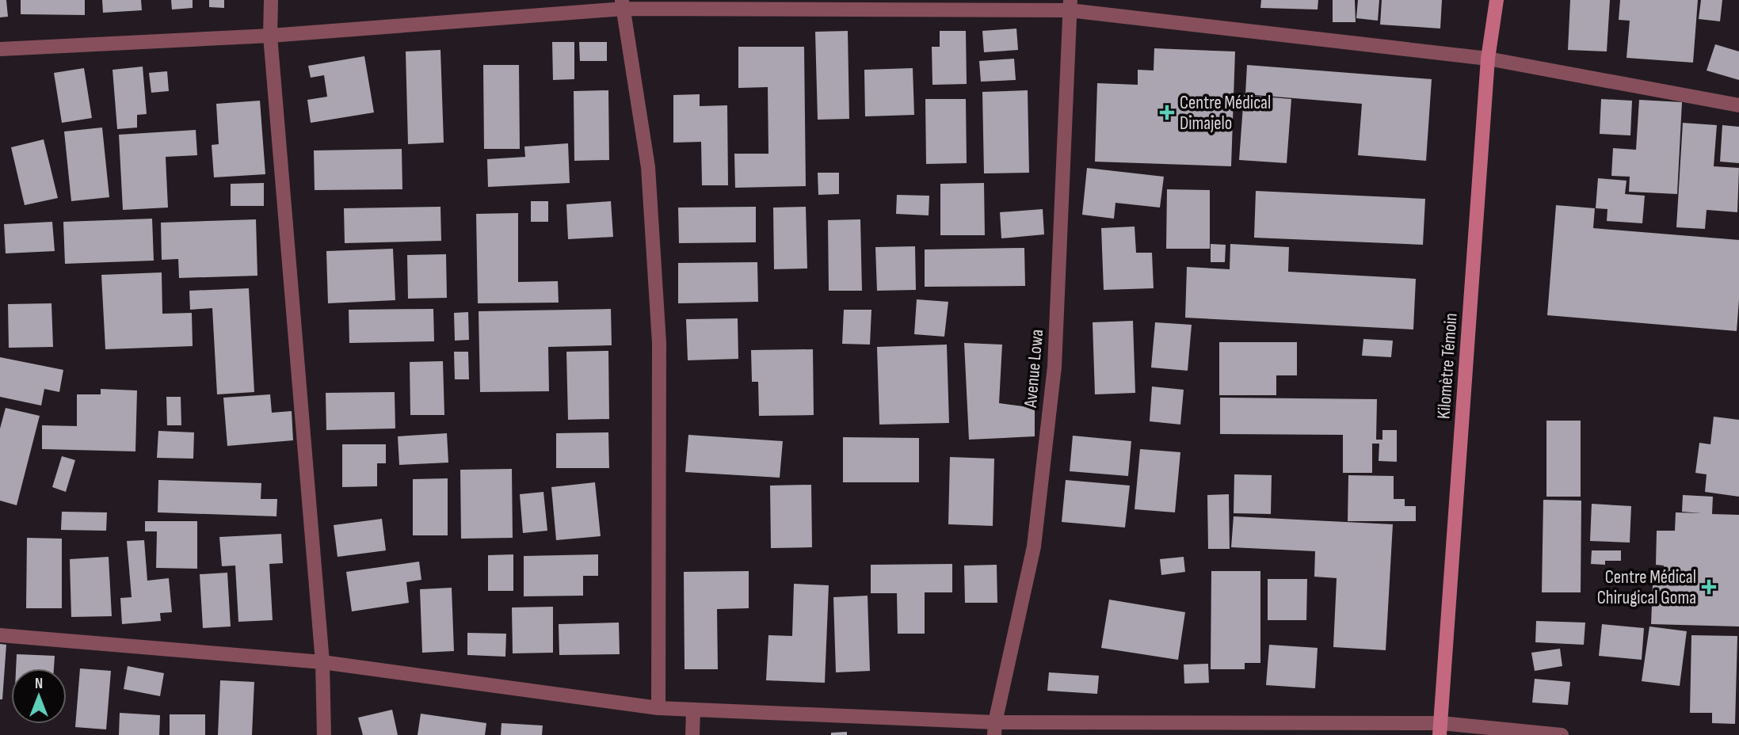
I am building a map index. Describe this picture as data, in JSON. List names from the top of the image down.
{
  "streets": {
    "main road": ["Kilomètre Témoin"],
    "street": ["Avenue Lowa"]
  },
  "places": {
    "health": ["Centre Médical Dimajelo", "Centre Médical Chirugical Goma"]
  },
  "north": "top"
}
